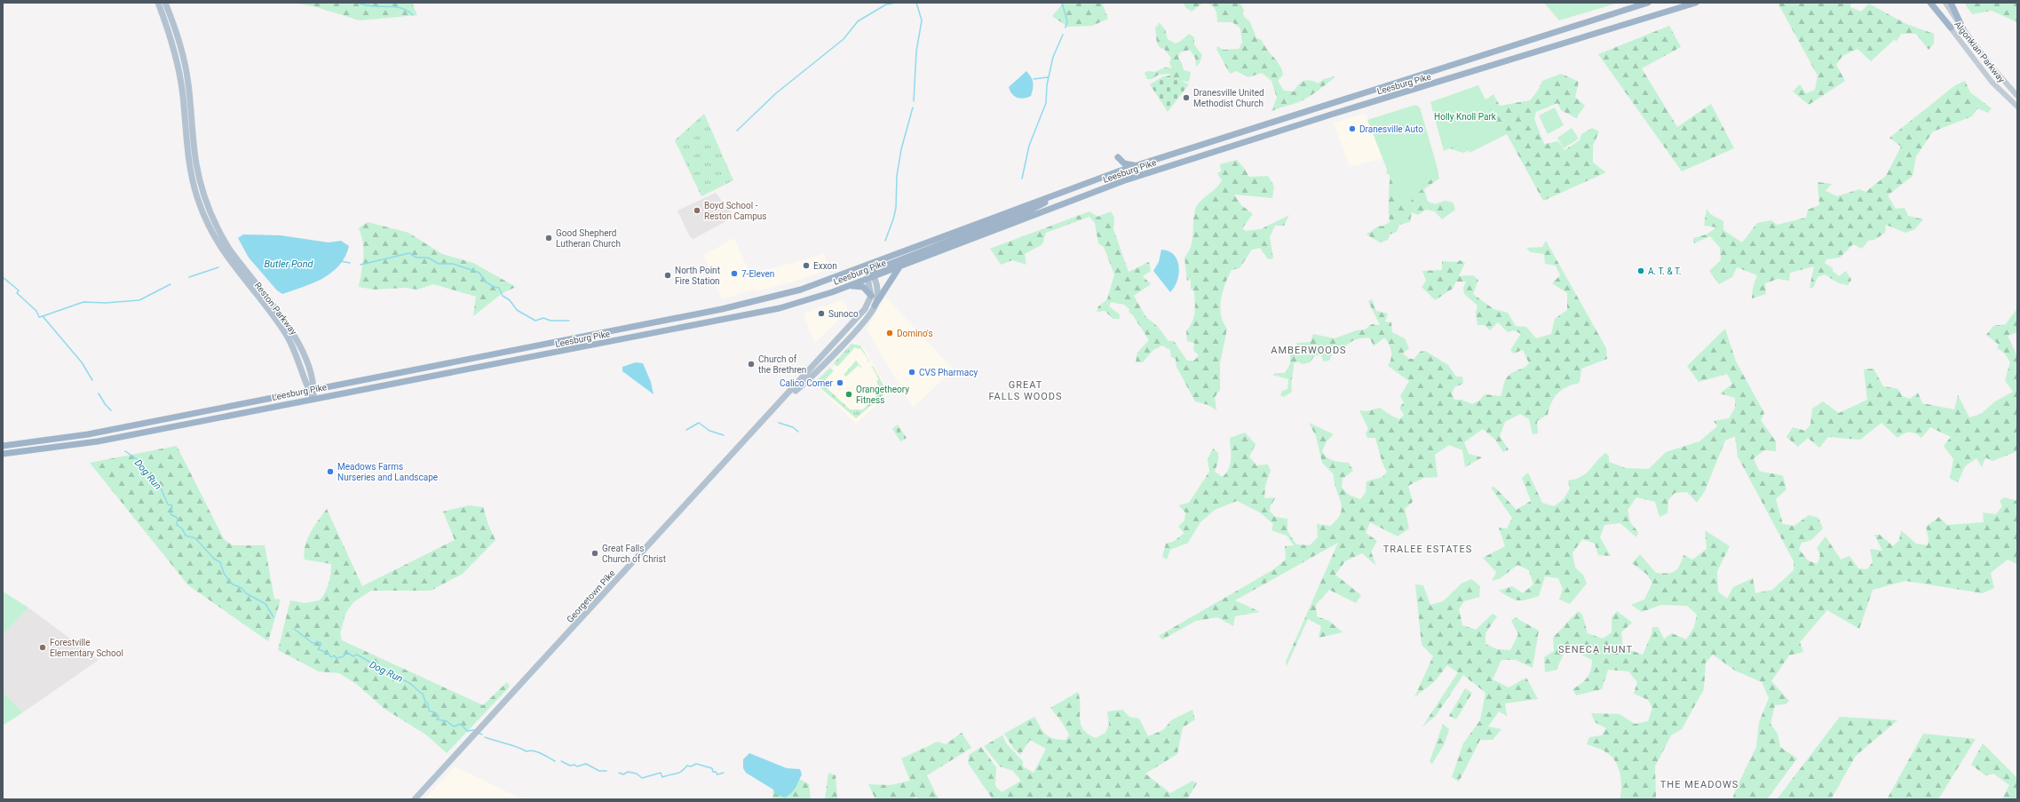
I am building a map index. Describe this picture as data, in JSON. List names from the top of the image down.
{
  "streets": {
    "highway": ["Leesburg Pike"],
    "main road": ["Algonkian Parkway", "Reston Parkway", "Georgetown Pike"]
  },
  "crossings": [
    ["Leesburg Pike", "Reston Parkway"]
  ],
  "districts": [
    "AMBERWOODS",
    "GREAT FALLS WOODS",
    "TRALEE ESTATES",
    "SENECA HUNT",
    "THE MEADOWS"
  ],
  "water": ["Butler Pond", "Dog Run"],
  "parks": ["Holly Knoll Park"],
  "places": [
    "Dranesville United Methodist Church",
    "Dranesville Auto",
    "Boyd School - Reston Campus",
    "Good Shepherd Lutheran Church",
    "Exxon",
    "A. T. & T.",
    "7-Eleven",
    "North Point Fire Station",
    "Sunoco",
    "Domino's",
    "Church of the Brethren",
    "CVS Pharmacy",
    "Calico Corner",
    "Orangetheory Fitness",
    "Meadows Farms Nurseries and Landscape",
    "Great Falls Church of Christ",
    "Forestville Elementary School"
  ]
}
